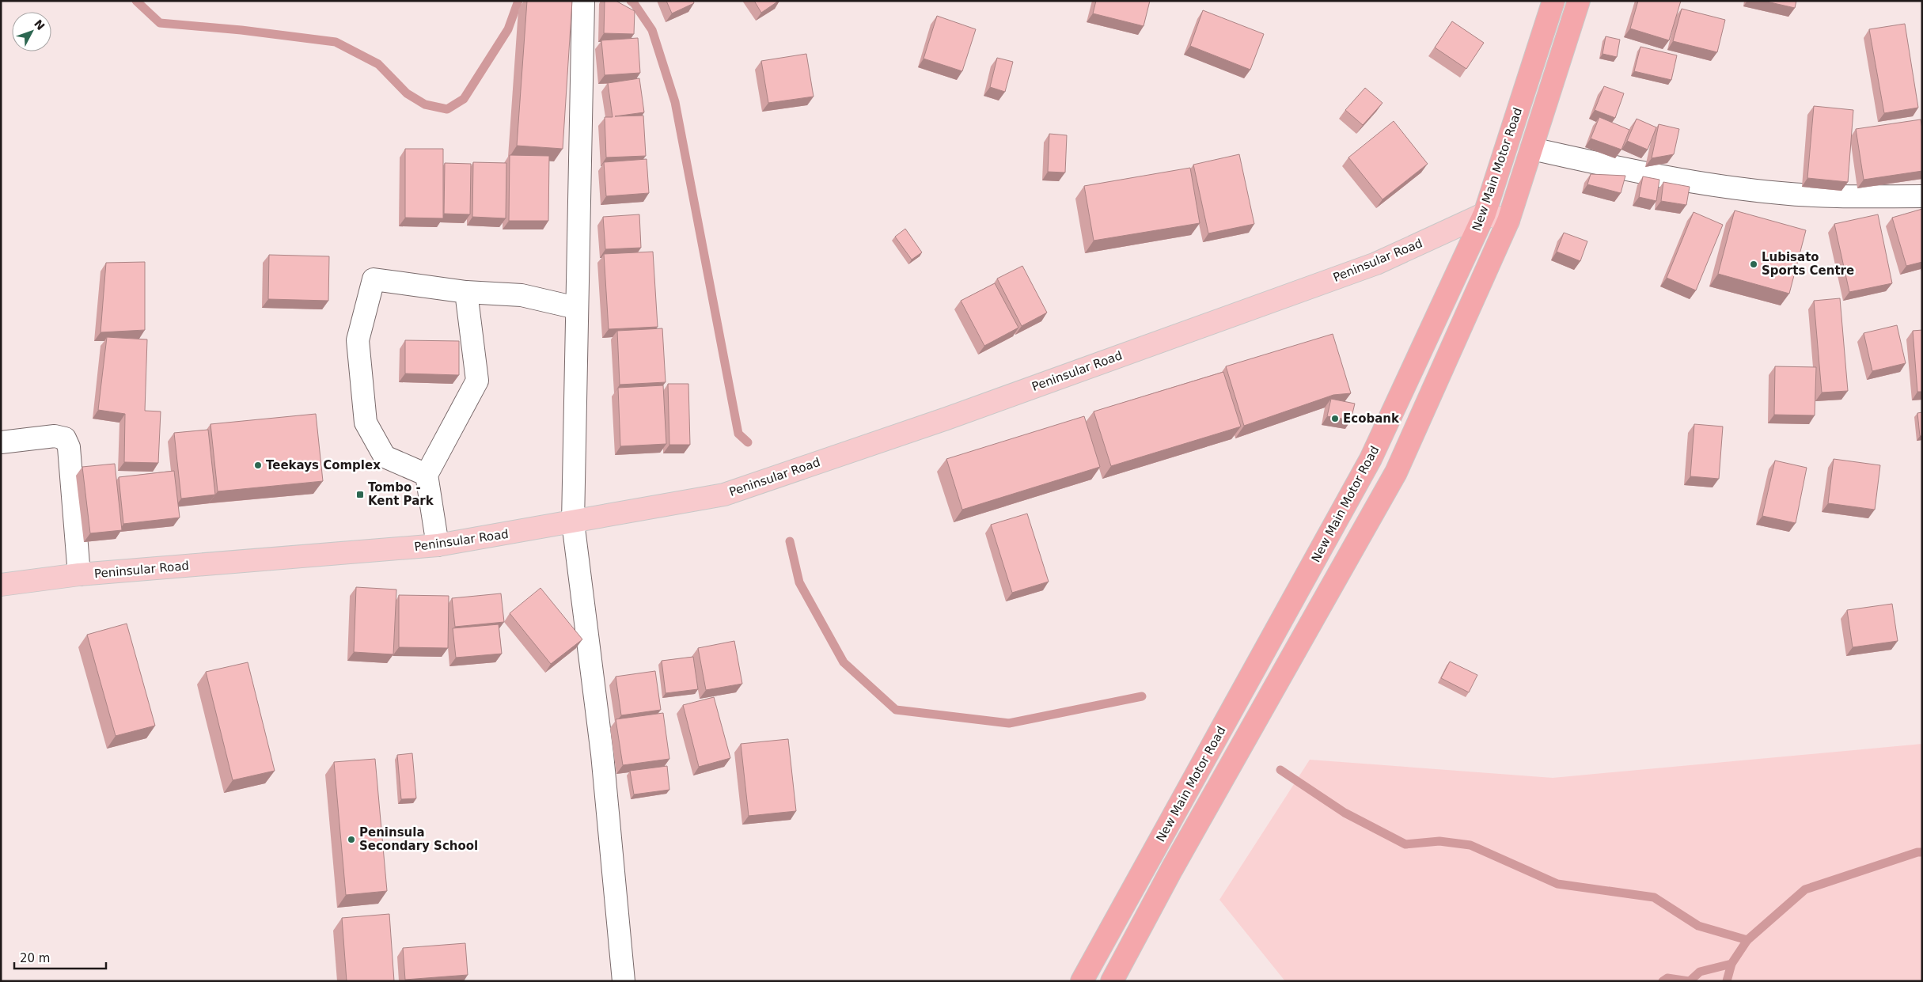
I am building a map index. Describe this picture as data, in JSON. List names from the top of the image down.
{
  "streets": {
    "highway": ["New Main Motor Road"],
    "main road": ["Peninsular Road"]
  },
  "crossings": [
    ["New Main Motor Road", "Peninsular Road"]
  ],
  "places": {
    "other": [
      "Lubisato Sports Centre",
      "Ecobank",
      "Teekays Complex",
      "Peninsula Secondary School"
    ],
    "transit": ["Tombo - Kent Park"]
  },
  "scale_bar": "20 m",
  "north": "top right"
}
